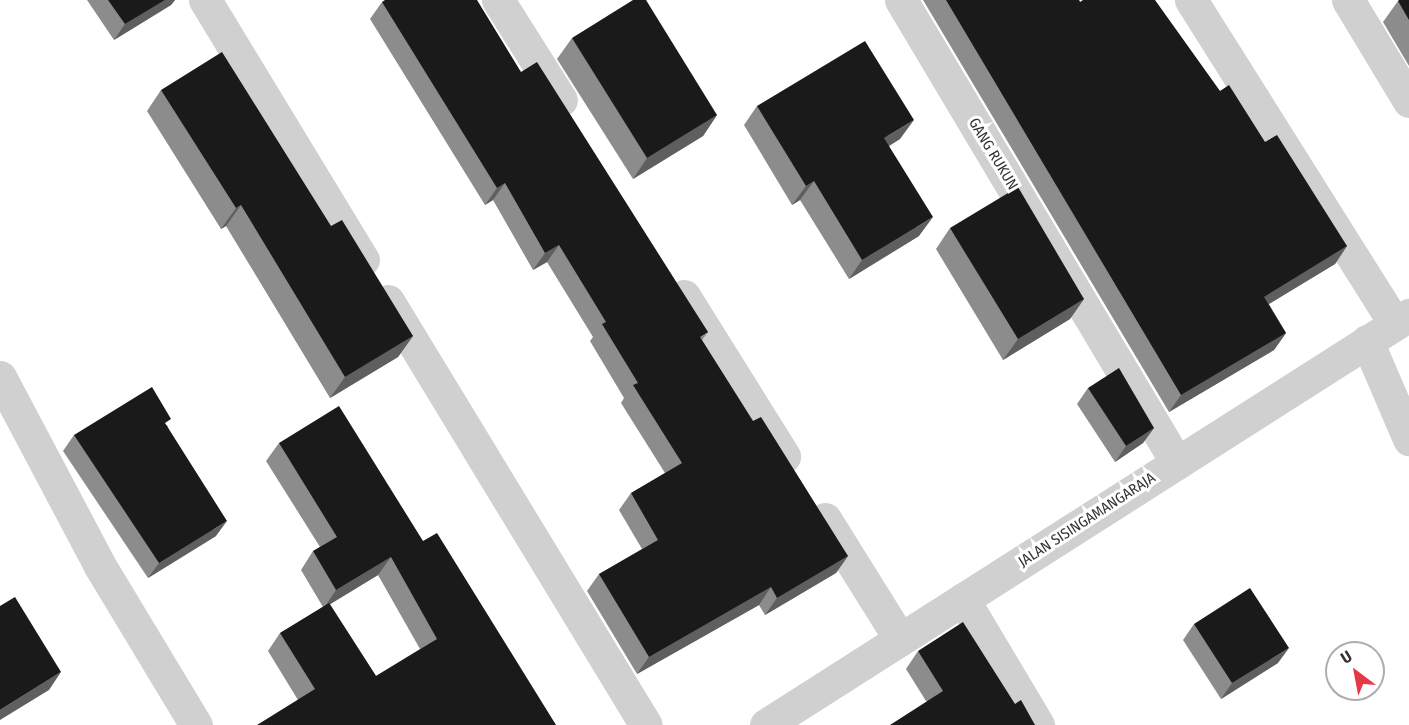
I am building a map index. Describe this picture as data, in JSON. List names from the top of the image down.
{
  "streets": {
    "street": ["GANG RUKUN", "JALAN SISINGAMANGARAJA"]
  },
  "crossings": [
    ["GANG RUKUN", "JALAN SISINGAMANGARAJA"]
  ],
  "north": "top left"
}
